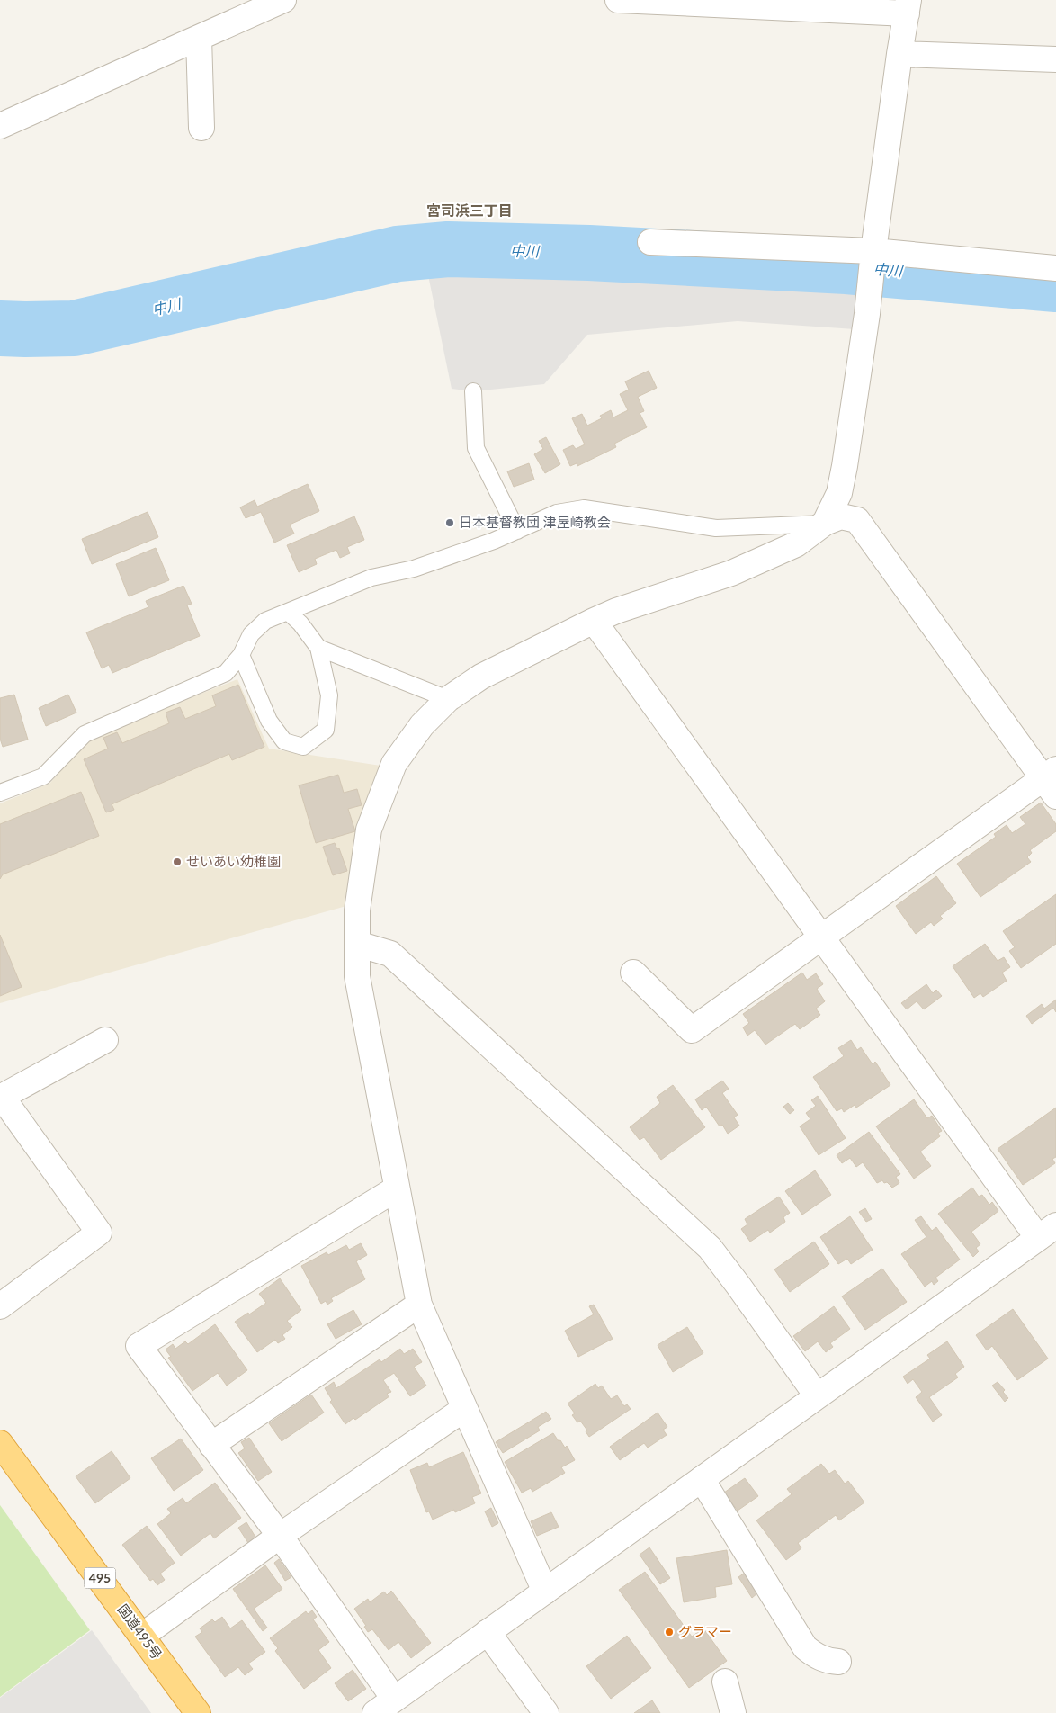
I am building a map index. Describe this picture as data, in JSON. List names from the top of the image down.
{
  "streets": {
    "highway": ["495", "国道495号"]
  },
  "districts": ["宮司浜三丁目"],
  "water": ["中川"],
  "places": ["日本基督教団 津屋崎教会", "せいあい幼稚園", "グラマー"]
}
